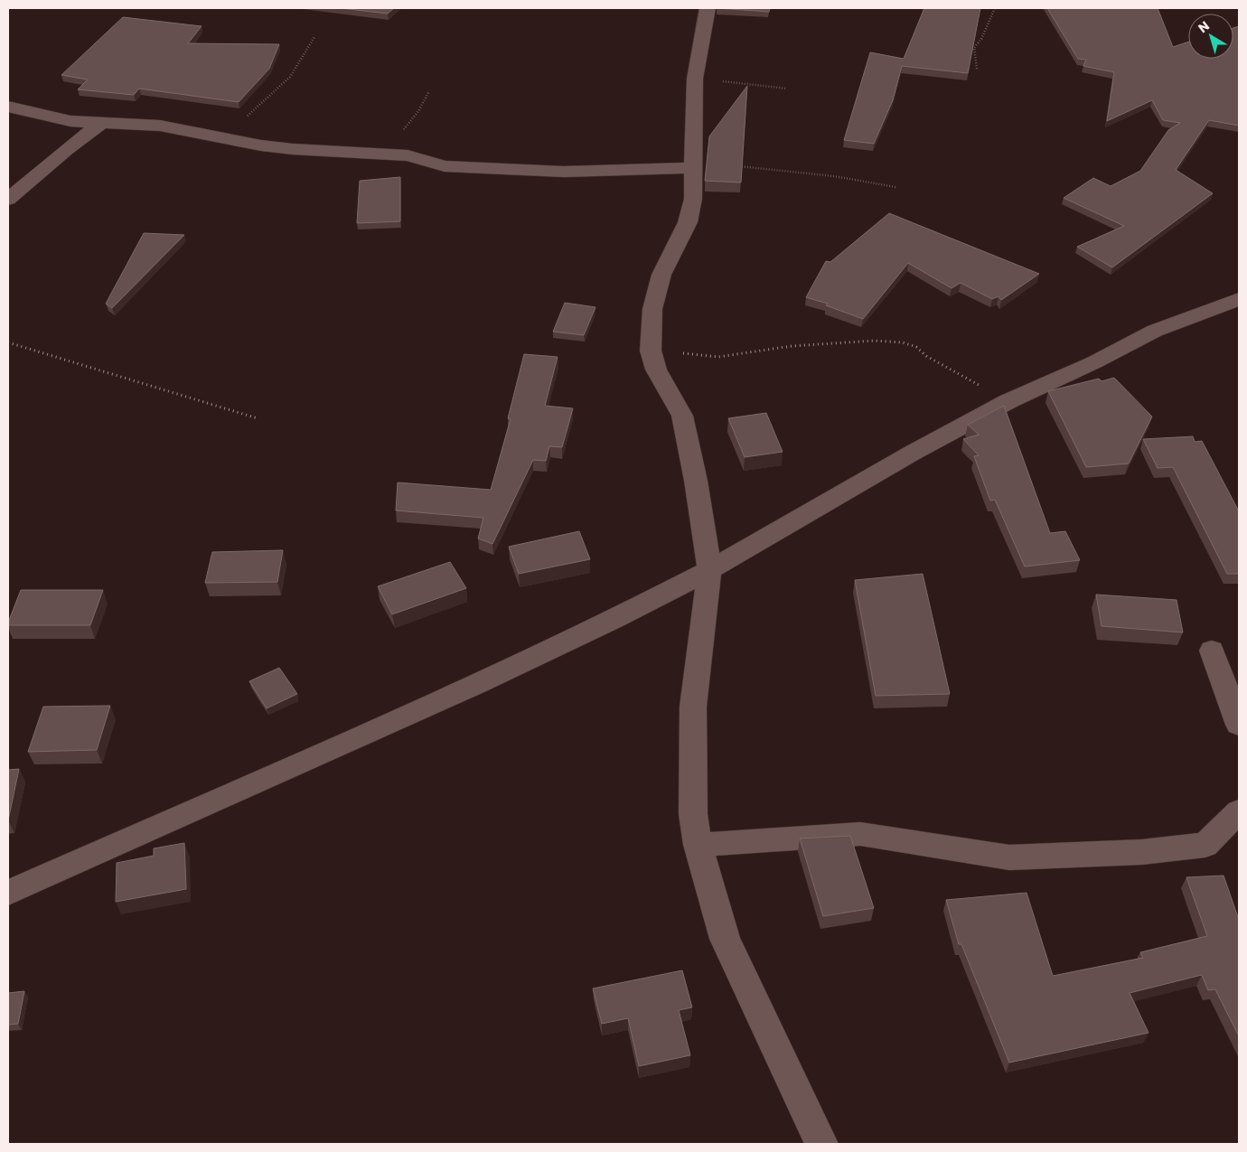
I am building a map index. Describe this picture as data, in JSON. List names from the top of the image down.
{
  "north": "top left"
}
